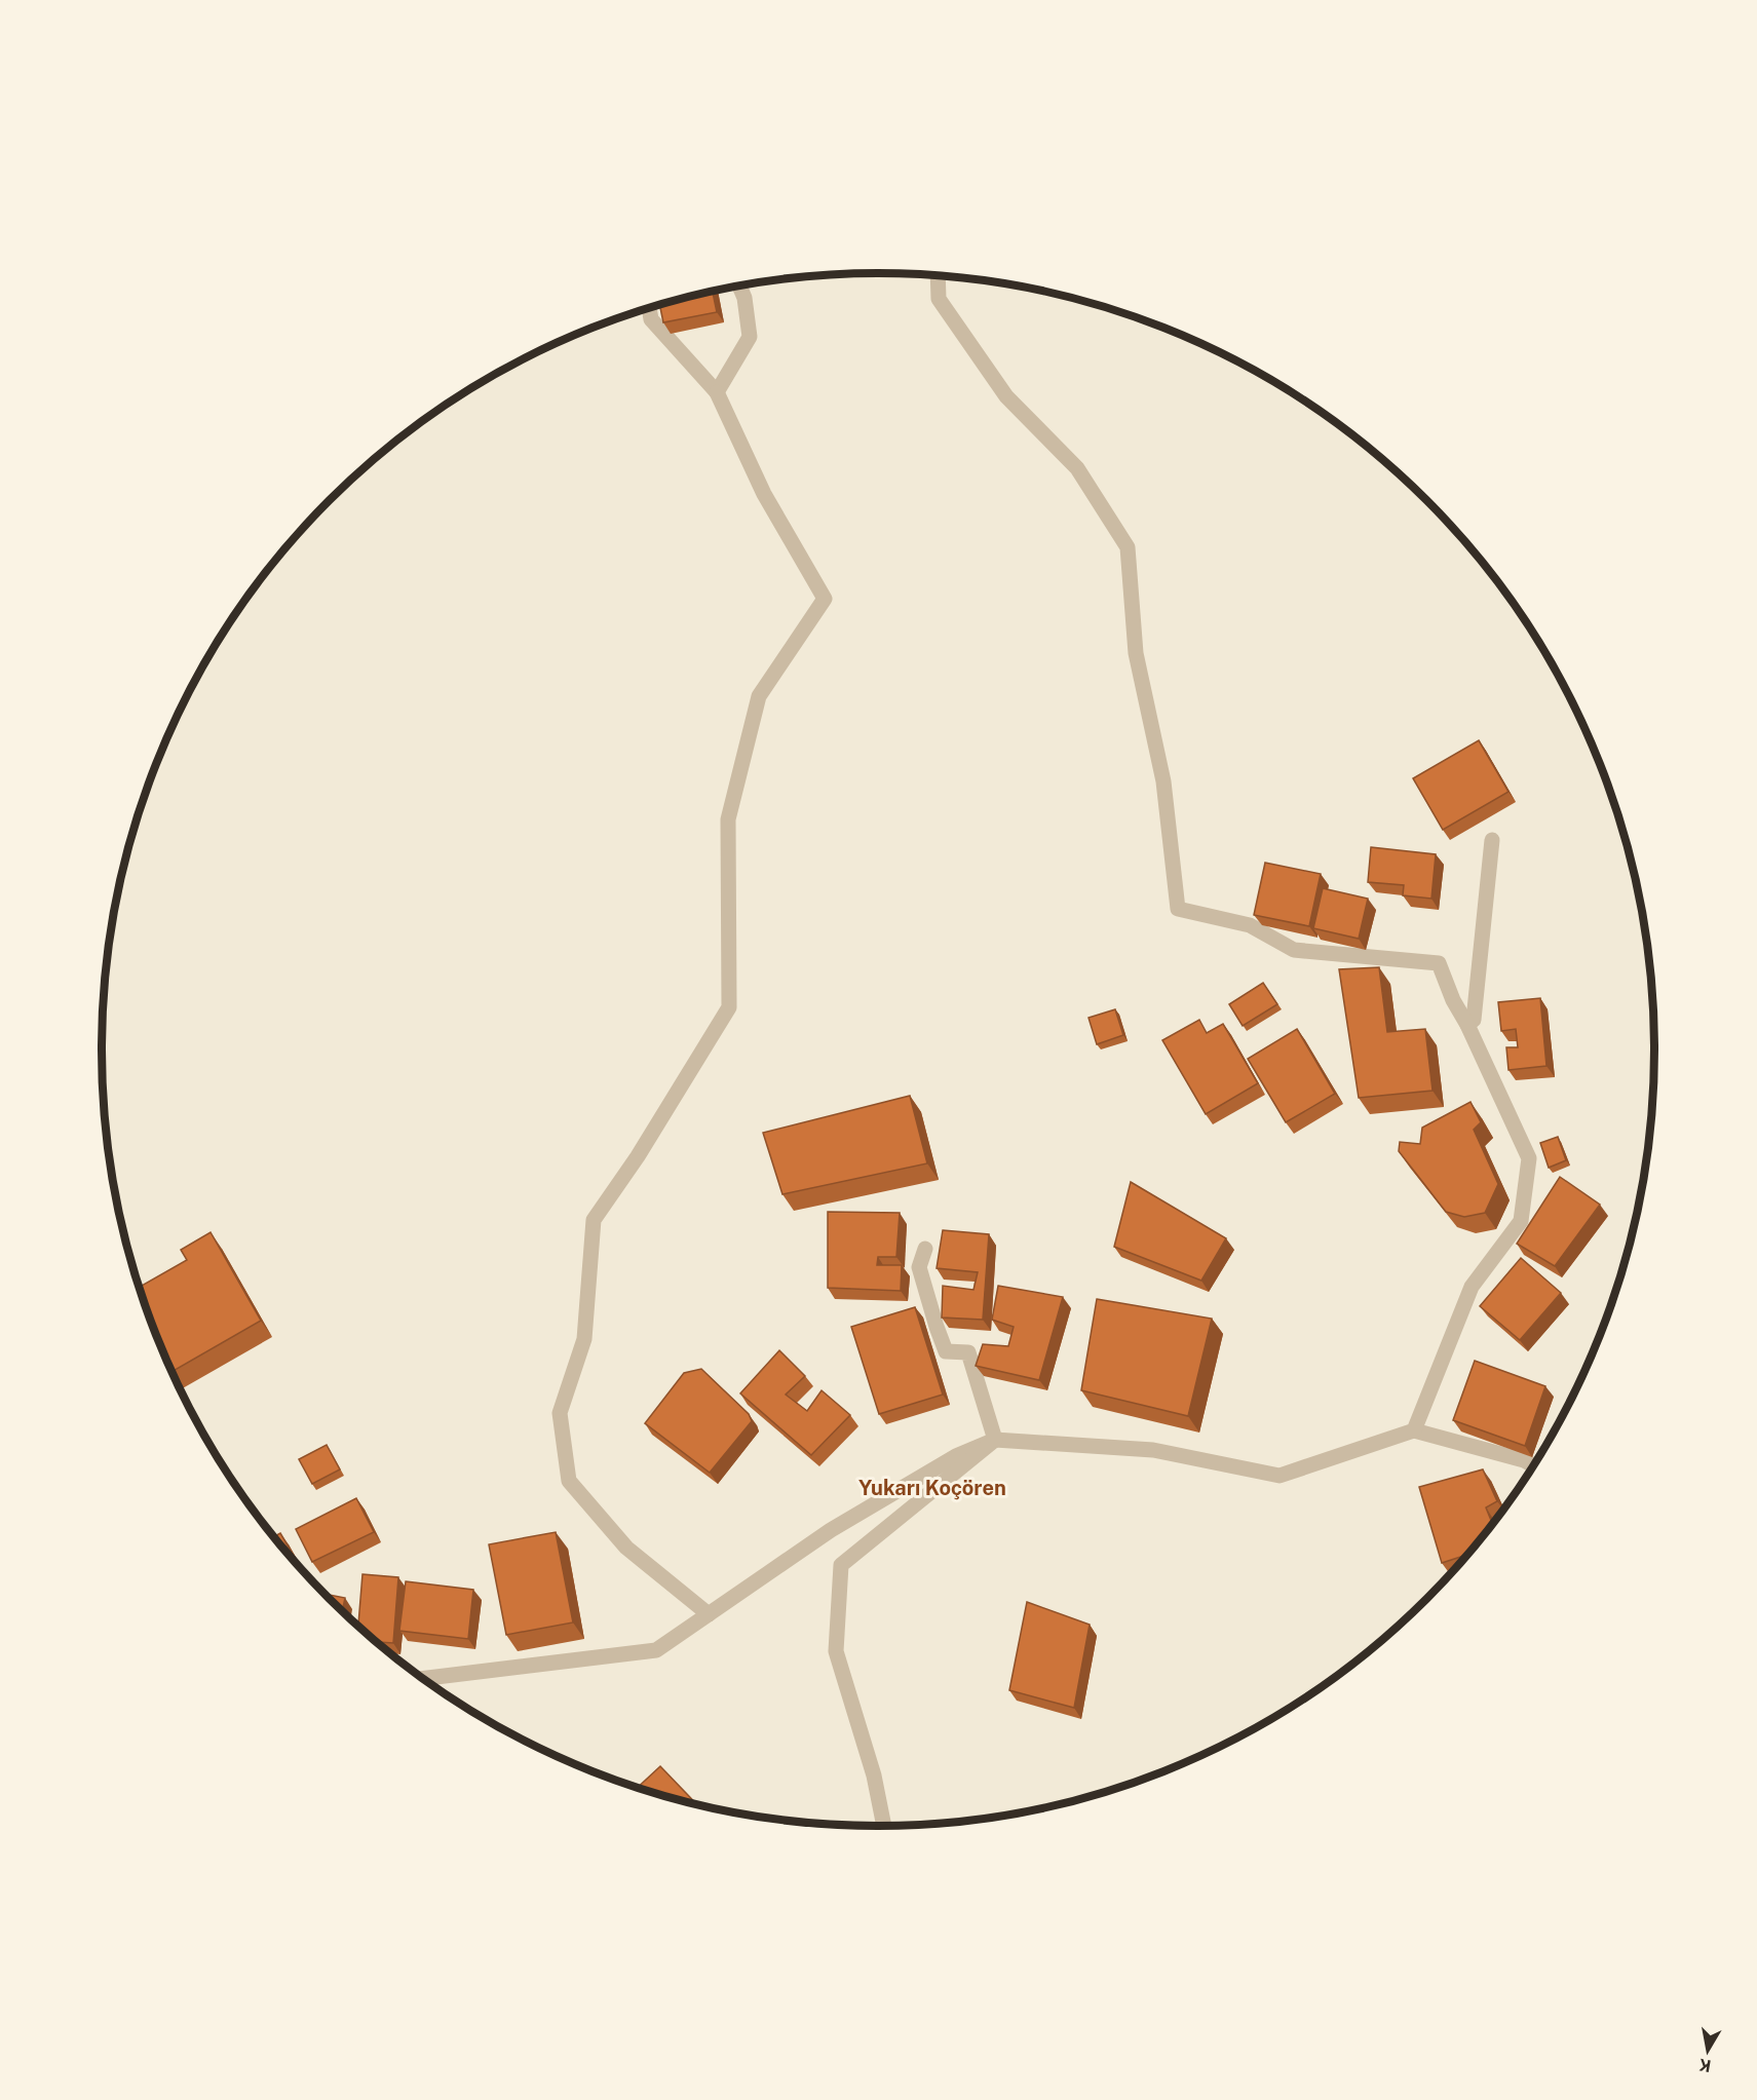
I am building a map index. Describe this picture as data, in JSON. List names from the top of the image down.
{
  "districts": ["Yukarı Koçören"],
  "north": "bottom"
}
